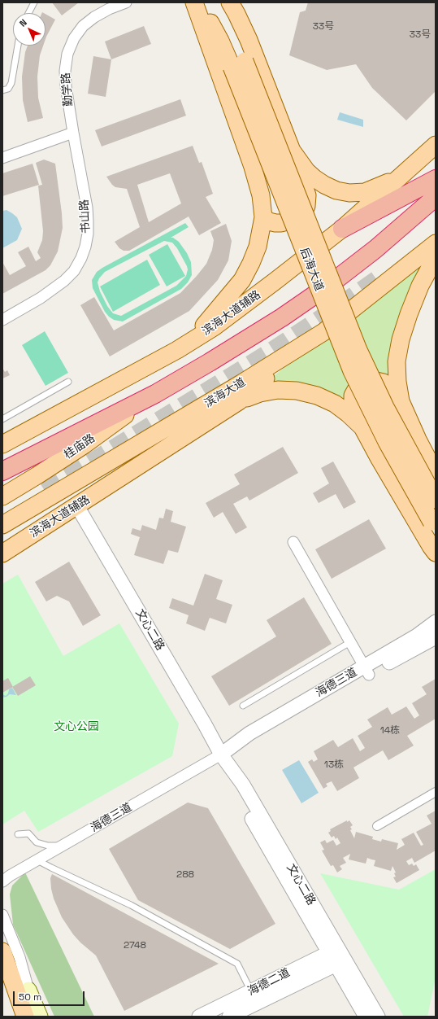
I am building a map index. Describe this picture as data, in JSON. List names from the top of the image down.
{
  "streets": {
    "main road": [
      "后海大道",
      "滨海大道辅路",
      "滨海大道",
      "桂庙路"
    ],
    "street": [
      "勤学路",
      "书山路",
      "文心二路",
      "海德三道",
      "海德二道"
    ]
  },
  "crossings": [
    ["勤学路", "书山路"],
    ["滨海大道辅路", "滨海大道"],
    ["滨海大道辅路", "文心二路"],
    ["文心二路", "海德三道"],
    ["文心二路", "海德二道"]
  ],
  "parks": ["文心公园"],
  "house_numbers": [
    "33号",
    "33号",
    "14栋",
    "13栋",
    "288",
    "2748"
  ],
  "scale_bar": "50 m",
  "north": "top left"
}
